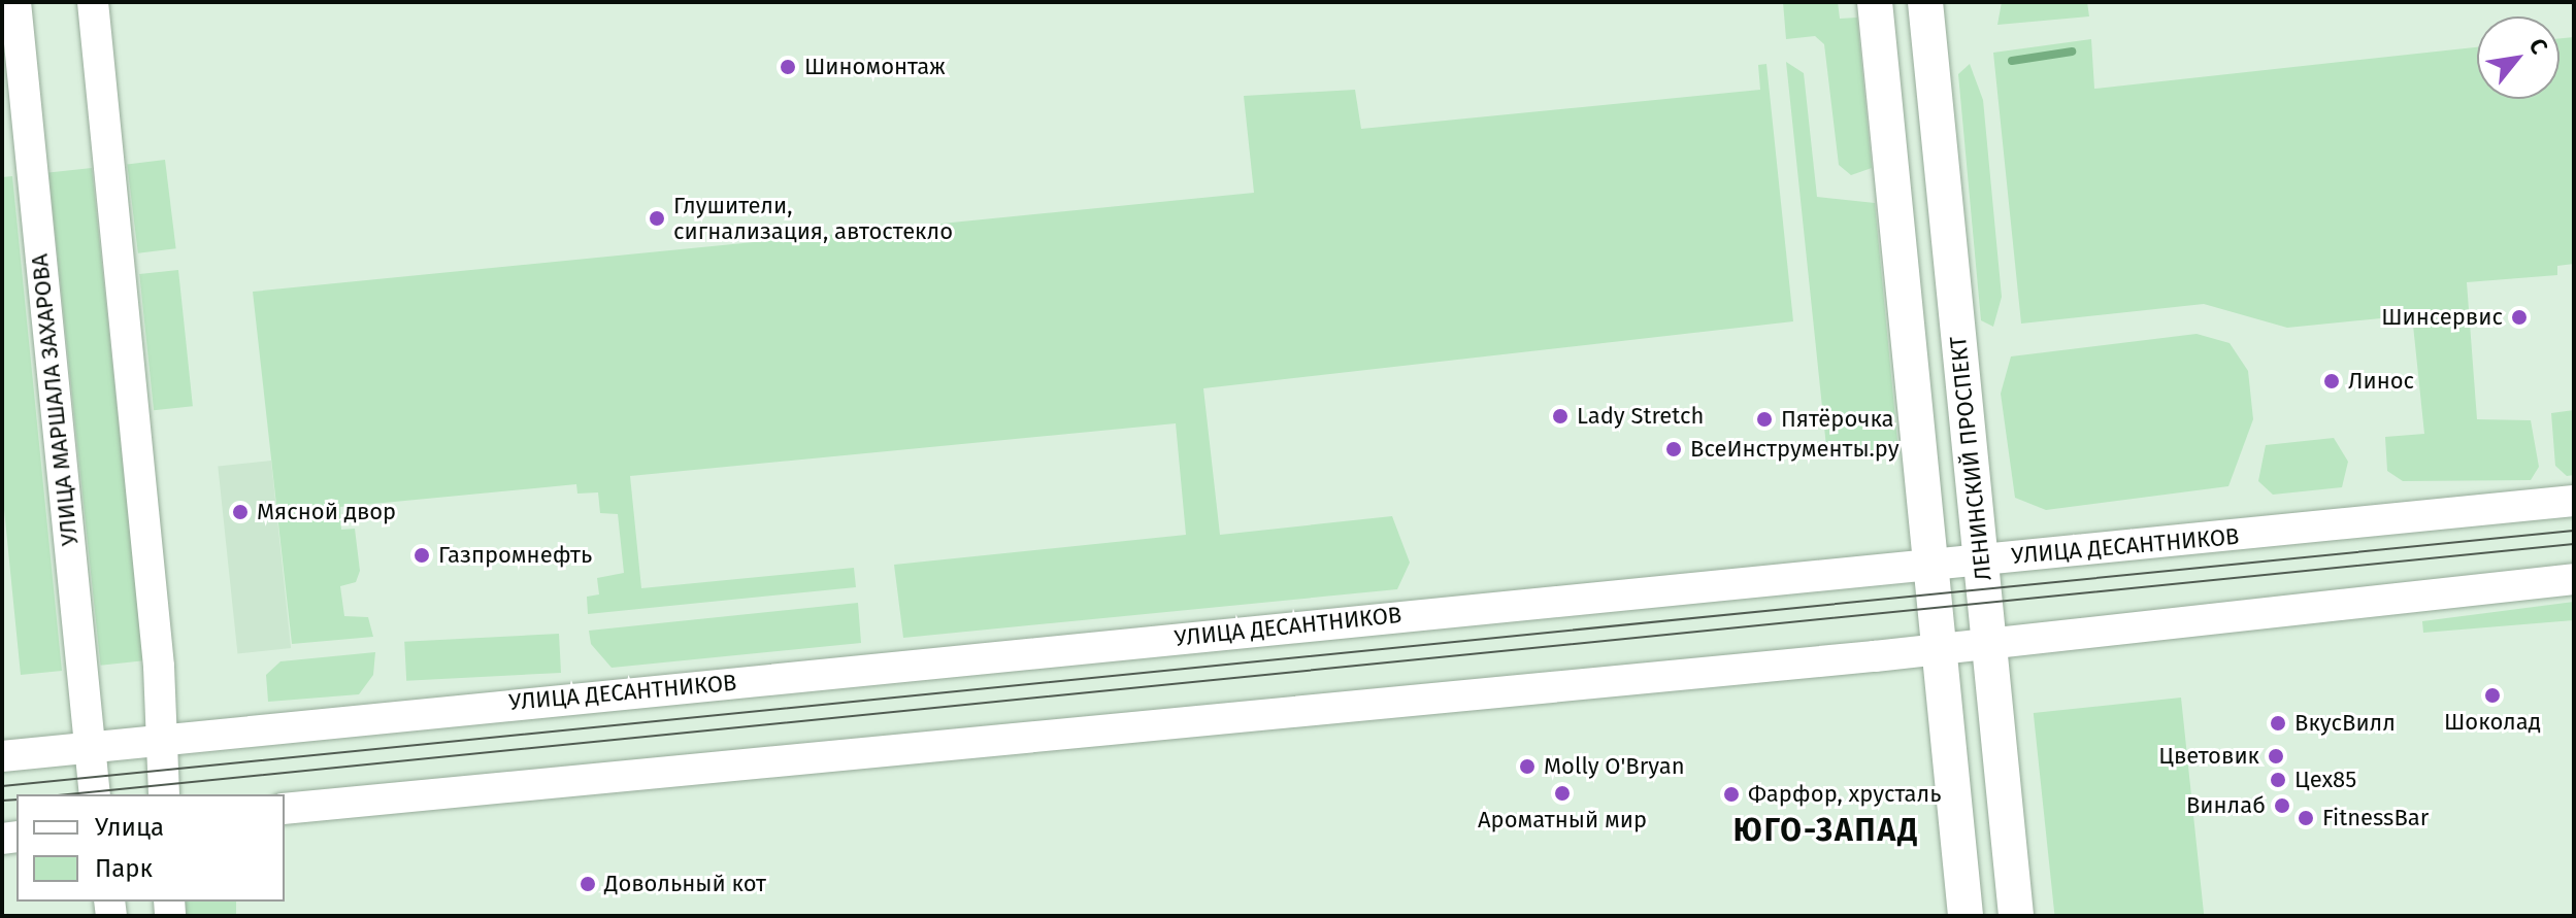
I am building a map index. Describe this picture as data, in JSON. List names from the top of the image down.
{
  "streets": {
    "main road": ["ЛЕНИНСКИЙ ПРОСПЕКТ"],
    "street": ["УЛИЦА МАРШАЛА ЗАХАРОВА", "УЛИЦА ДЕСАНТНИКОВ"]
  },
  "crossings": [
    ["УЛИЦА МАРШАЛА ЗАХАРОВА", "УЛИЦА ДЕСАНТНИКОВ"],
    ["ЛЕНИНСКИЙ ПРОСПЕКТ", "УЛИЦА ДЕСАНТНИКОВ"]
  ],
  "districts": ["ЮГО-ЗАПАД"],
  "places": [
    "Шиномонтаж",
    "Глушители, сигнализация, автостекло",
    "Шинсервис",
    "Линос",
    "Lady Stretch",
    "Пятёрочка",
    "ВсеИнструменты.ру",
    "Мясной двор",
    "Газпромнефть",
    "Шоколад",
    "ВкусВилл",
    "Цветовик",
    "Molly O'Bryan",
    "Цех85",
    "Ароматный мир",
    "Фарфор, хрусталь",
    "Винлаб",
    "FitnessBar",
    "Довольный кот"
  ],
  "legend": ["Улица", "Парк"],
  "north": "top right"
}
